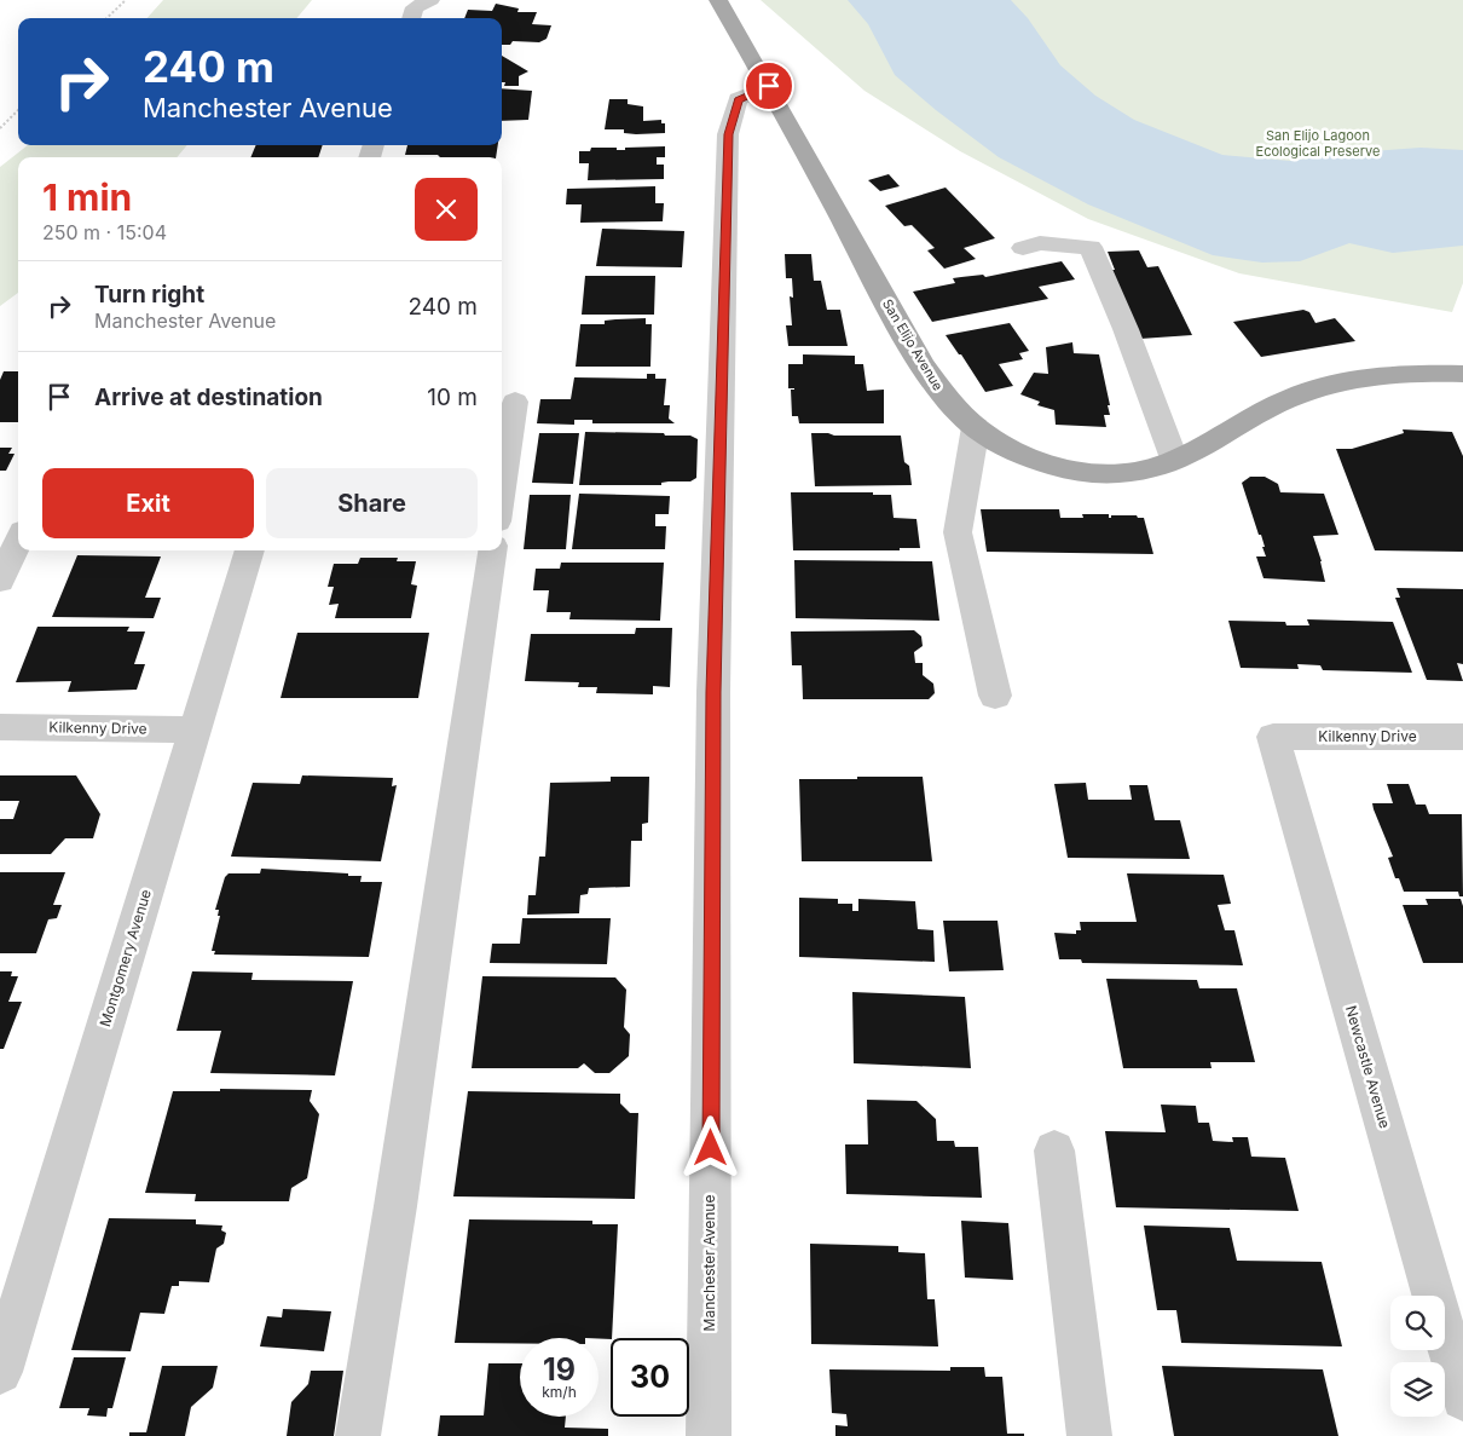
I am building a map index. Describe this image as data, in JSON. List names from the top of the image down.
{
  "streets": {
    "main road": ["San Elijo Avenue"],
    "street": [
      "Kilkenny Drive",
      "Montgomery Avenue",
      "Newcastle Avenue",
      "Manchester Avenue"
    ]
  },
  "crossings": [
    ["San Elijo Avenue", "Manchester Avenue"],
    ["Kilkenny Drive", "Montgomery Avenue"],
    ["Kilkenny Drive", "Newcastle Avenue"]
  ],
  "parks": ["San Elijo Lagoon Ecological Preserve"],
  "page": {
    "turn": ["240 m", "Manchester Avenue"],
    "heading": ["1 min", "250 m · 15:04"],
    "list": [
      {
        "name": "Turn right",
        "note": "Manchester Avenue",
        "value": "240 m"
      },
      {
        "name": "Arrive at destination",
        "value": "10 m"
      }
    ],
    "buttons": ["Exit", "Share"],
    "speed": "19 km/h",
    "limit": "30"
  }
}
